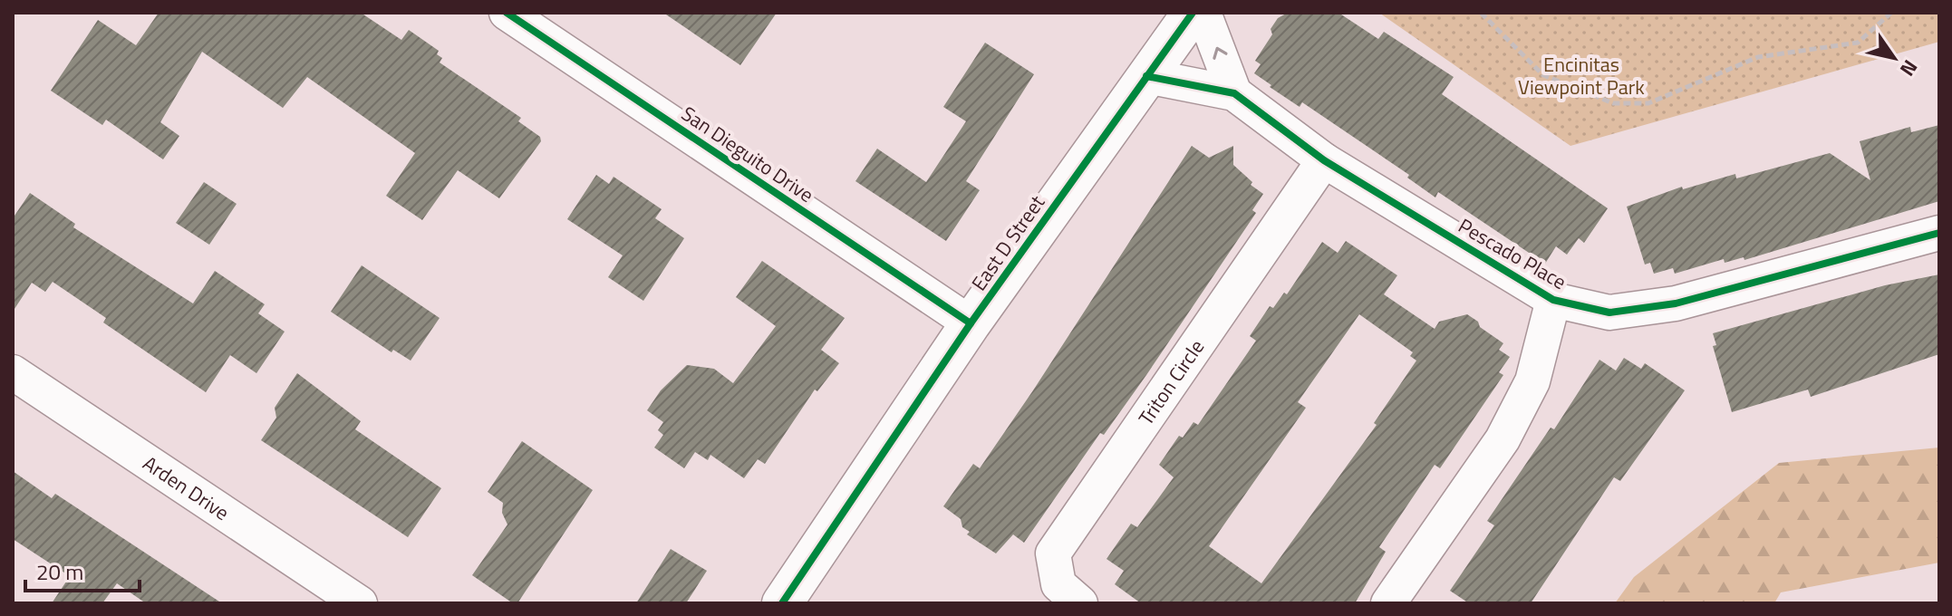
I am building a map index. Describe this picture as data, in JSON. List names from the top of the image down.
{
  "streets": {
    "street": [
      "San Dieguito Drive",
      "East D Street",
      "Pescado Place",
      "Triton Circle",
      "Arden Drive"
    ]
  },
  "crossings": [
    ["San Dieguito Drive", "East D Street"],
    ["East D Street", "Pescado Place"],
    ["Pescado Place", "Triton Circle"]
  ],
  "parks": ["Encinitas Viewpoint Park"],
  "scale_bar": "20 m",
  "north": "bottom right"
}
